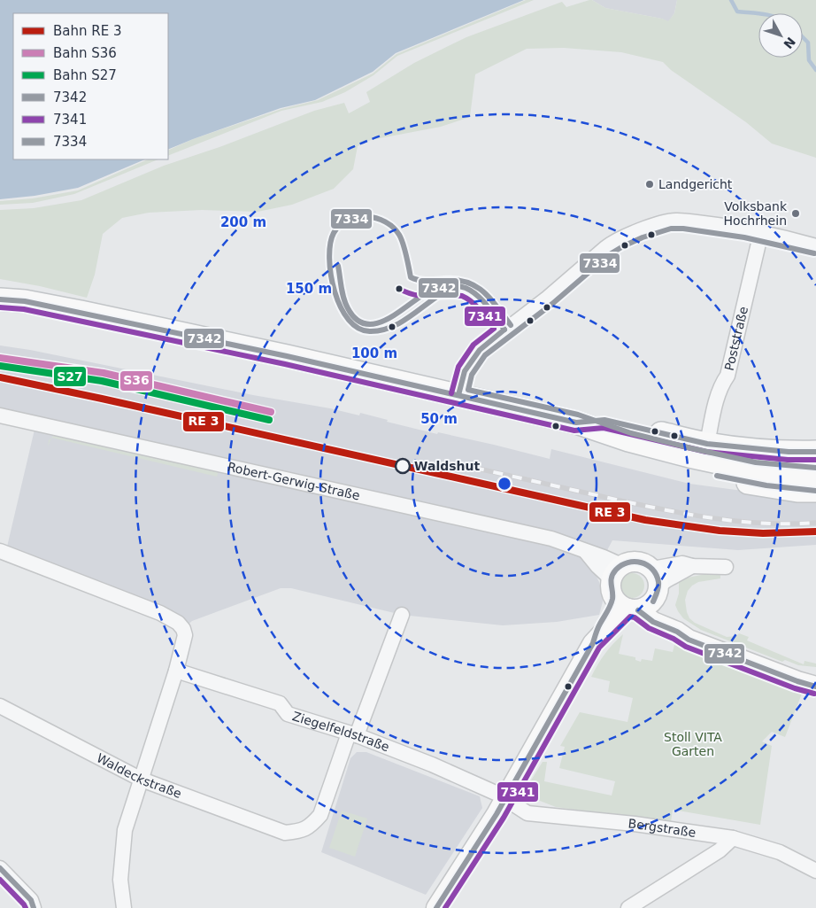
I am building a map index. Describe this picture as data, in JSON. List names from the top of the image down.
{
  "streets": {
    "street": [
      "Poststraße",
      "Robert-Gerwig-Straße",
      "Ziegelfeldstraße",
      "Waldeckstraße",
      "Bergstraße"
    ]
  },
  "crossings": [
    ["Ziegelfeldstraße", "Waldeckstraße"],
    ["Ziegelfeldstraße", "Bergstraße"]
  ],
  "parks": ["Stoll VITA Garten"],
  "places": ["Landgericht", "Volksbank Hochrhein", "Waldshut"],
  "lines": [
    "transit line 7334",
    "transit line 7342",
    "transit line 7341",
    "rail line S36",
    "rail line S27"
  ],
  "legend": [
    "Bahn RE 3",
    "Bahn S36",
    "Bahn S27",
    "7342",
    "7341",
    "7334"
  ],
  "north": "bottom right",
  "rings": [
    "200 m",
    "150 m",
    "100 m",
    "50 m"
  ]
}
